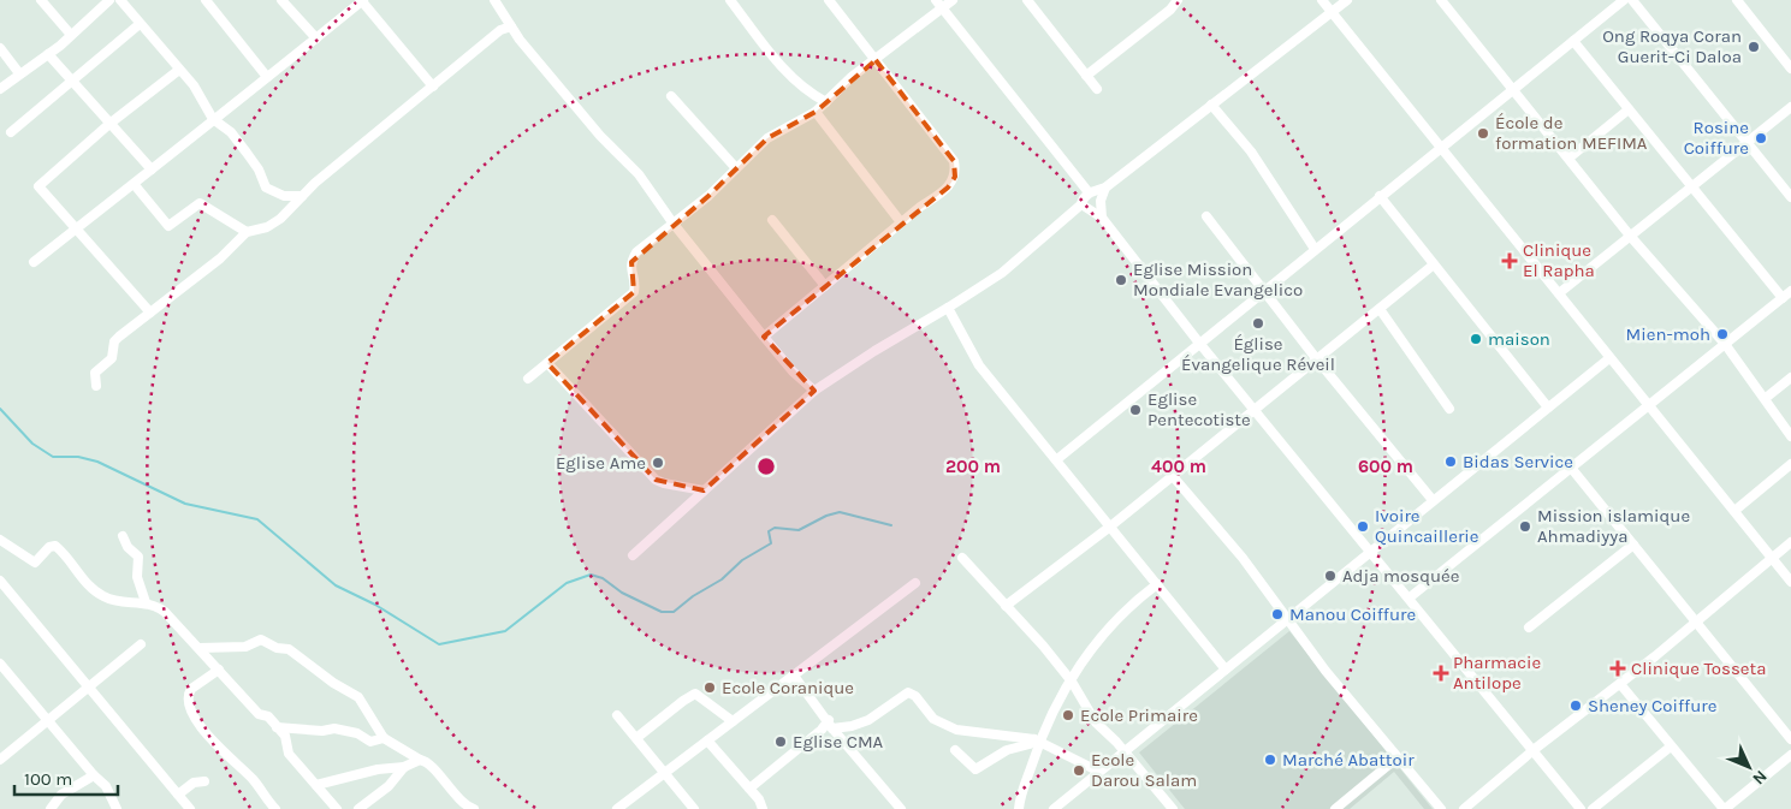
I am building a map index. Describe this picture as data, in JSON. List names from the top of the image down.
{
  "places": {
    "other": [
      "Ong Roqya Coran Guerit-Ci Daloa",
      "École de formation MEFIMA",
      "Rosine Coiffure",
      "Eglise Mission Mondiale Evangelico",
      "Église Évangelique Réveil",
      "Mien-moh",
      "maison",
      "Eglise Pentecotiste",
      "Bidas Service",
      "Eglise Ame",
      "Ivoire Quincaillerie",
      "Mission islamique Ahmadiyya",
      "Adja mosquée",
      "Manou Coiffure",
      "Ecole Coranique",
      "Sheney Coiffure",
      "Ecole Primaire",
      "Eglise CMA",
      "Marché Abattoir",
      "Ecole Darou Salam"
    ],
    "health": ["Clinique El Rapha", "Clinique Tosseta", "Pharmacie Antilope"]
  },
  "scale_bar": "100 m",
  "north": "bottom right",
  "rings": ["200 m", "400 m", "600 m"]
}
